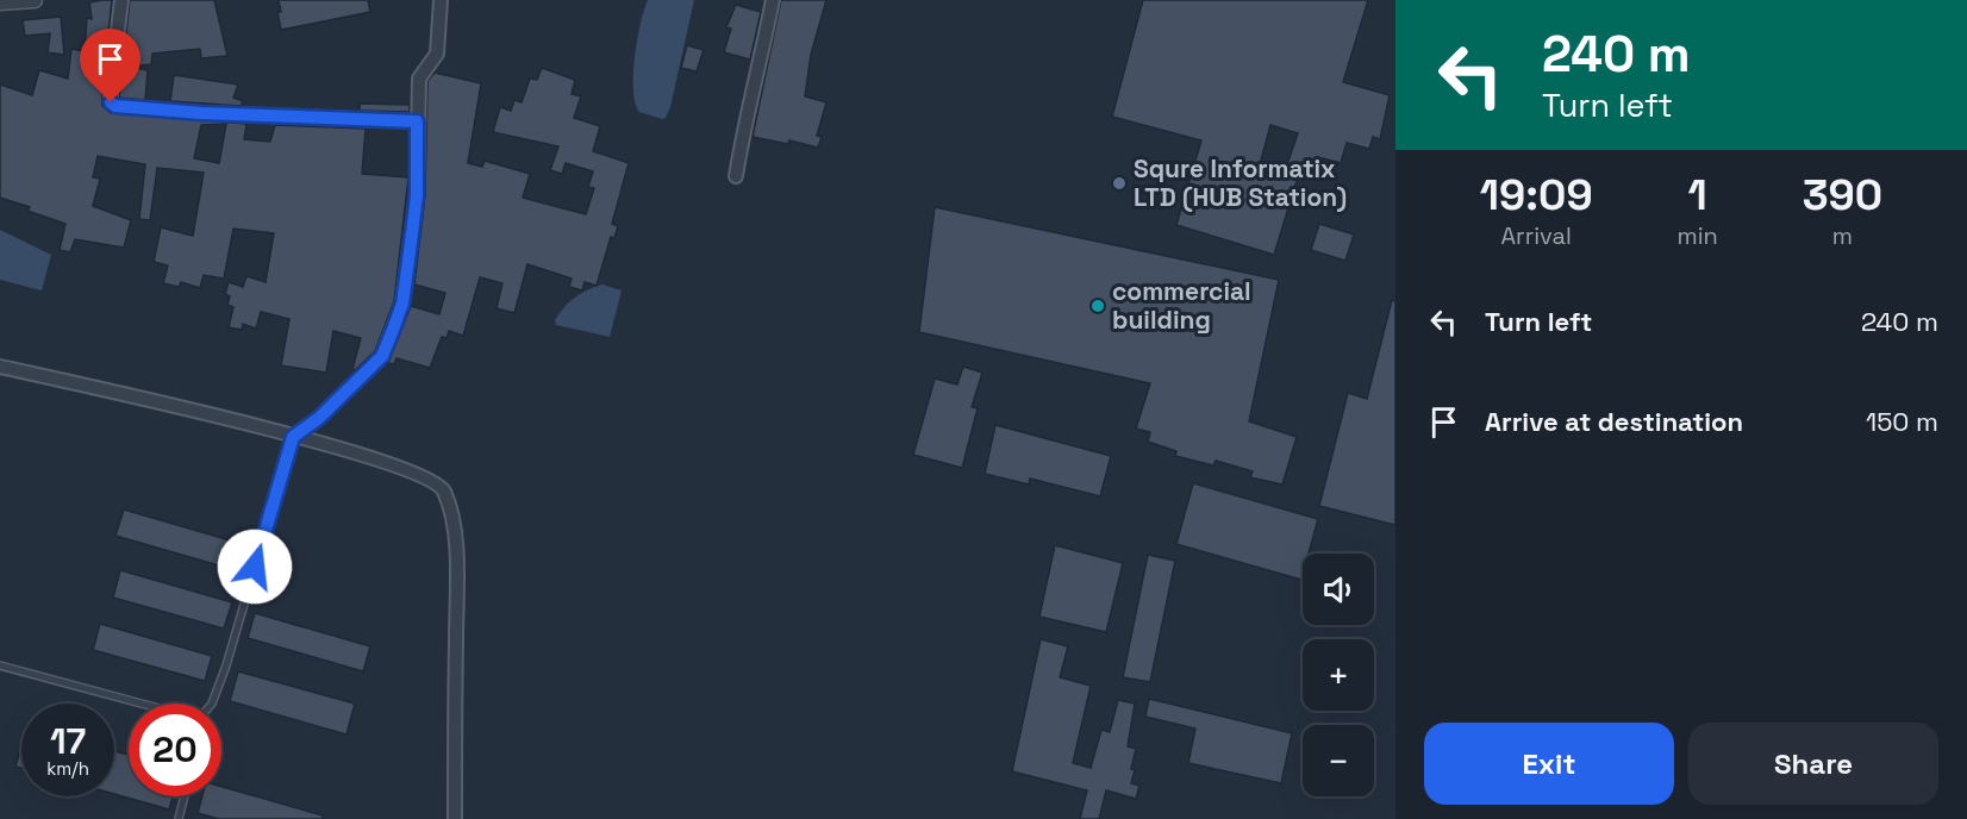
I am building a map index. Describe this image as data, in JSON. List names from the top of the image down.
{
  "places": ["Squre Informatix LTD (HUB Station)", "commercial building"],
  "page": {
    "turn": ["240 m", "Turn left"],
    "eta": [
      "19:09",
      "Arrival",
      "1",
      "min",
      "390",
      "m"
    ],
    "list": [
      {
        "name": "Turn left",
        "value": "240 m"
      },
      {
        "name": "Arrive at destination",
        "value": "150 m"
      }
    ],
    "map_buttons": ["+", "−"],
    "speed": "17 km/h",
    "limit": "20",
    "buttons": ["Exit", "Share"]
  }
}
